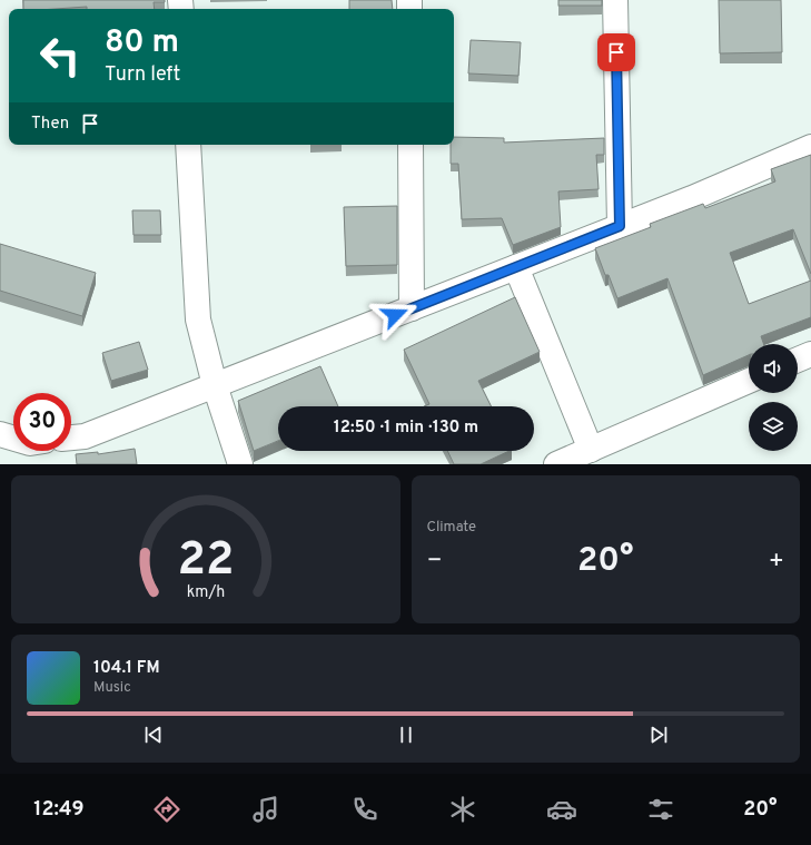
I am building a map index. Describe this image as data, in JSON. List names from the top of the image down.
{
  "page": {
    "turn": ["80 m", "Turn left"],
    "then": "Then",
    "limit": "30",
    "trip": "12:50 · 1 min · 130 m",
    "tile": "Climate",
    "heat": ["−", "20°", "+"],
    "song": ["104.1 FM", "Music"],
    "tabs": ["12:49", "20°"],
    "gauge": ["22", "km/h"]
  }
}
